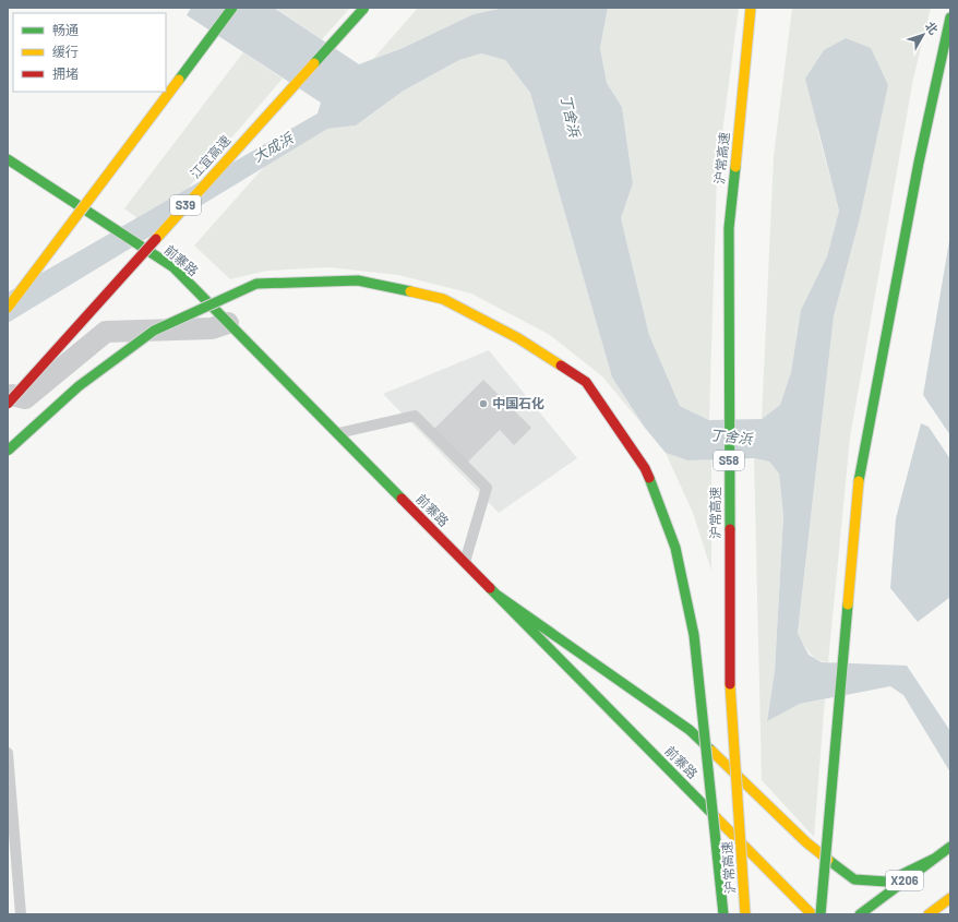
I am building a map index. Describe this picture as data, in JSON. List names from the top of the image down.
{
  "streets": {
    "main road": [
      "江宜高速",
      "沪常高速",
      "S39",
      "前寨路",
      "S58",
      "X206"
    ]
  },
  "water": ["丁舍浜", "大成浜"],
  "places": ["中国石化"],
  "legend": ["畅通", "缓行", "拥堵"],
  "north": "top right"
}
